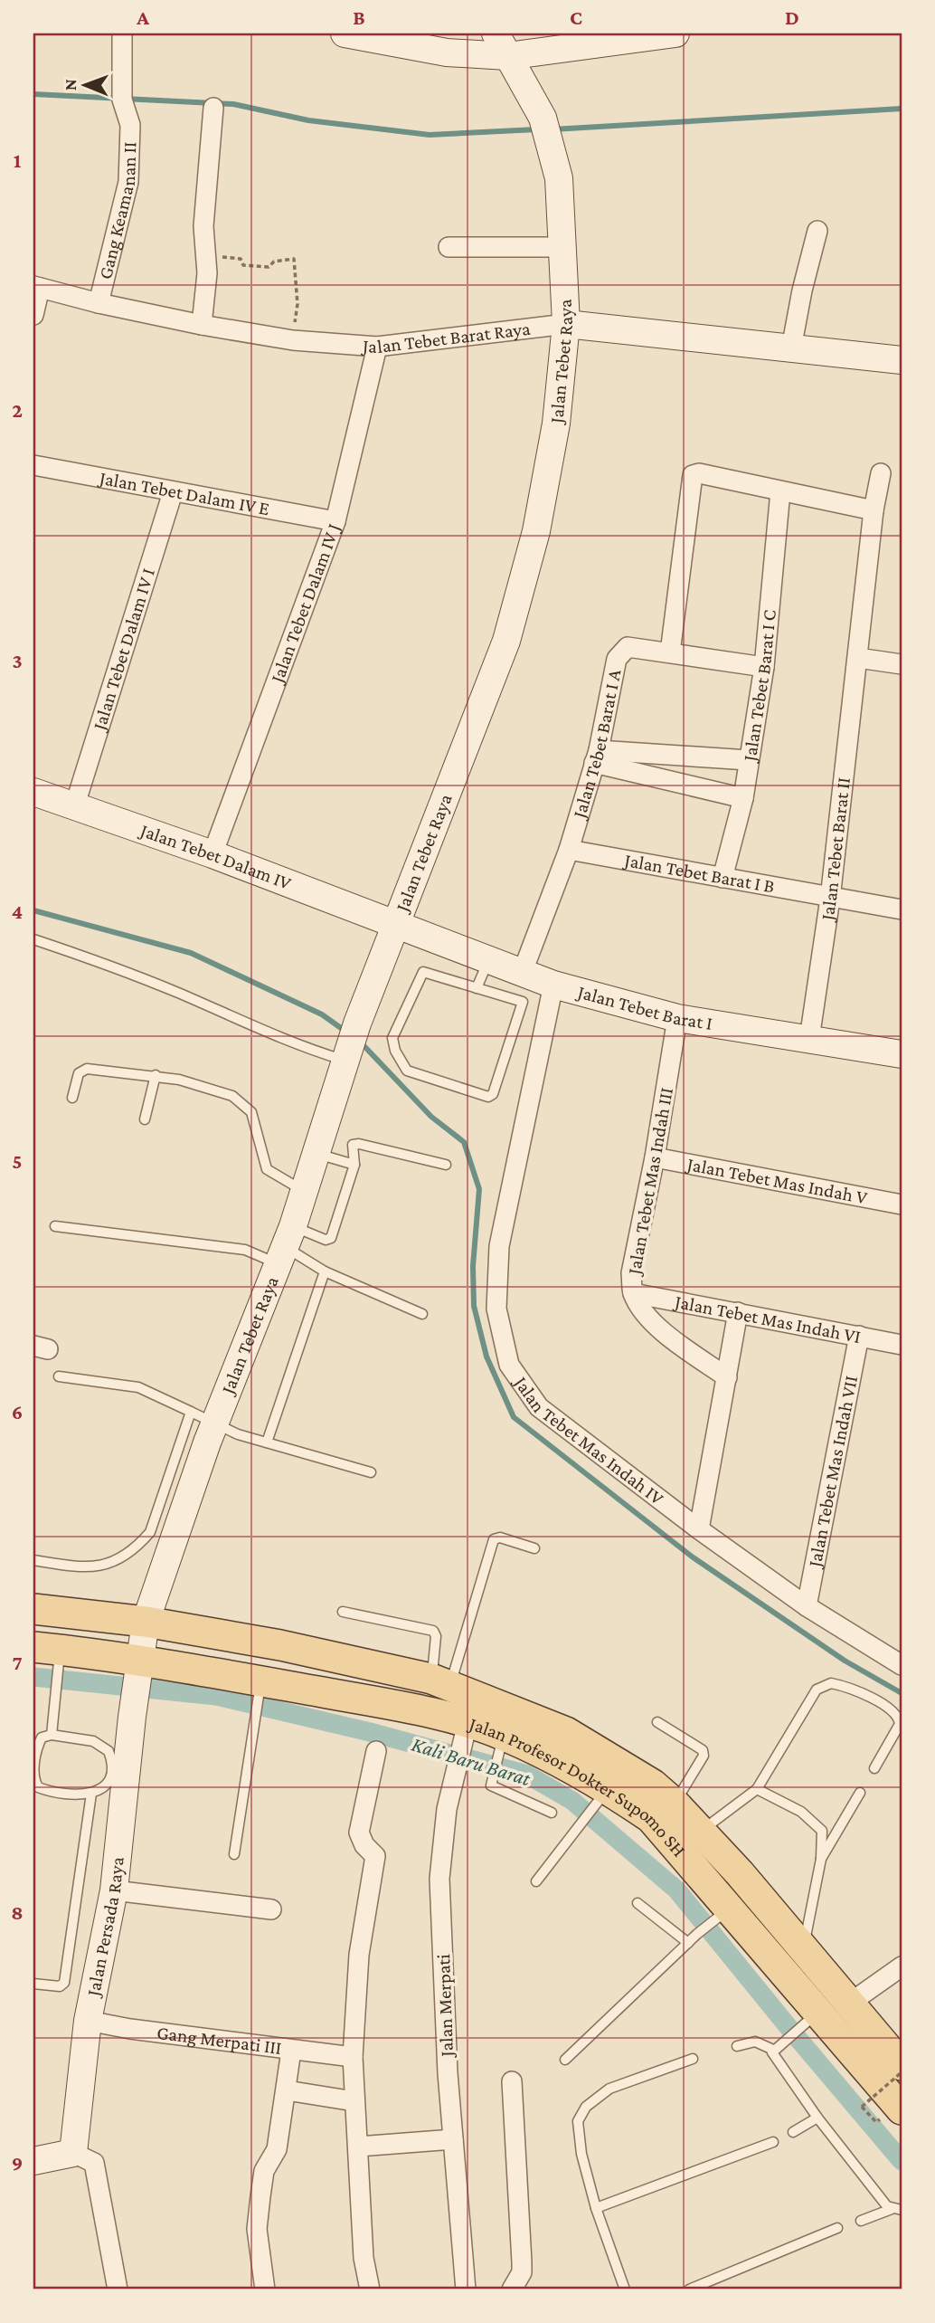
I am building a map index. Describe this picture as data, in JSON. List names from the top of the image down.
{
  "streets": {
    "main road": ["Jalan Profesor Dokter Supomo SH"],
    "street": [
      "Gang Keamanan II",
      "Jalan Tebet Barat Raya",
      "Jalan Tebet Raya",
      "Jalan Tebet Dalam IV E",
      "Jalan Tebet Dalam IV J",
      "Jalan Tebet Dalam IV I",
      "Jalan Tebet Barat I C",
      "Jalan Tebet Barat I A",
      "Jalan Tebet Barat II",
      "Jalan Tebet Dalam IV",
      "Jalan Tebet Barat I B",
      "Jalan Tebet Barat I",
      "Jalan Tebet Mas Indah III",
      "Jalan Tebet Mas Indah V",
      "Jalan Tebet Mas Indah VI",
      "Jalan Tebet Mas Indah IV",
      "Jalan Tebet Mas Indah VII",
      "Jalan Persada Raya",
      "Jalan Merpati",
      "Gang Merpati III"
    ]
  },
  "crossings": [
    ["Gang Keamanan II", "Jalan Tebet Barat Raya"],
    ["Jalan Tebet Barat Raya", "Jalan Tebet Raya"],
    ["Jalan Tebet Barat Raya", "Jalan Tebet Dalam IV J"],
    ["Jalan Tebet Raya", "Jalan Tebet Dalam IV"],
    ["Jalan Tebet Raya", "Jalan Tebet Barat I"],
    ["Jalan Tebet Raya", "Jalan Profesor Dokter Supomo SH"],
    ["Jalan Tebet Raya", "Jalan Persada Raya"],
    ["Jalan Tebet Dalam IV E", "Jalan Tebet Dalam IV J"],
    ["Jalan Tebet Dalam IV E", "Jalan Tebet Dalam IV I"],
    ["Jalan Tebet Dalam IV J", "Jalan Tebet Dalam IV"],
    ["Jalan Tebet Dalam IV I", "Jalan Tebet Dalam IV"],
    ["Jalan Tebet Barat I C", "Jalan Tebet Barat I A"],
    ["Jalan Tebet Barat I C", "Jalan Tebet Barat I B"],
    ["Jalan Tebet Barat I A", "Jalan Tebet Barat I B"],
    ["Jalan Tebet Barat I A", "Jalan Tebet Barat I"],
    ["Jalan Tebet Barat II", "Jalan Tebet Barat I B"],
    ["Jalan Tebet Barat II", "Jalan Tebet Barat I"],
    ["Jalan Tebet Dalam IV", "Jalan Tebet Barat I"],
    ["Jalan Tebet Barat I", "Jalan Tebet Mas Indah III"],
    ["Jalan Tebet Barat I", "Jalan Tebet Mas Indah IV"],
    ["Jalan Tebet Mas Indah III", "Jalan Tebet Mas Indah V"],
    ["Jalan Tebet Mas Indah III", "Jalan Tebet Mas Indah VI"],
    ["Jalan Tebet Mas Indah VI", "Jalan Tebet Mas Indah VII"],
    ["Jalan Tebet Mas Indah IV", "Jalan Tebet Mas Indah VII"],
    ["Jalan Profesor Dokter Supomo SH", "Jalan Persada Raya"],
    ["Jalan Profesor Dokter Supomo SH", "Jalan Merpati"],
    ["Jalan Persada Raya", "Gang Merpati III"]
  ],
  "water": ["Kali Baru Barat"],
  "north": "left",
  "grid": {
    "columns": [
      "A",
      "B",
      "C",
      "D"
    ],
    "rows": [
      "1",
      "2",
      "3",
      "4",
      "5",
      "6",
      "7",
      "8",
      "9"
    ]
  }
}
